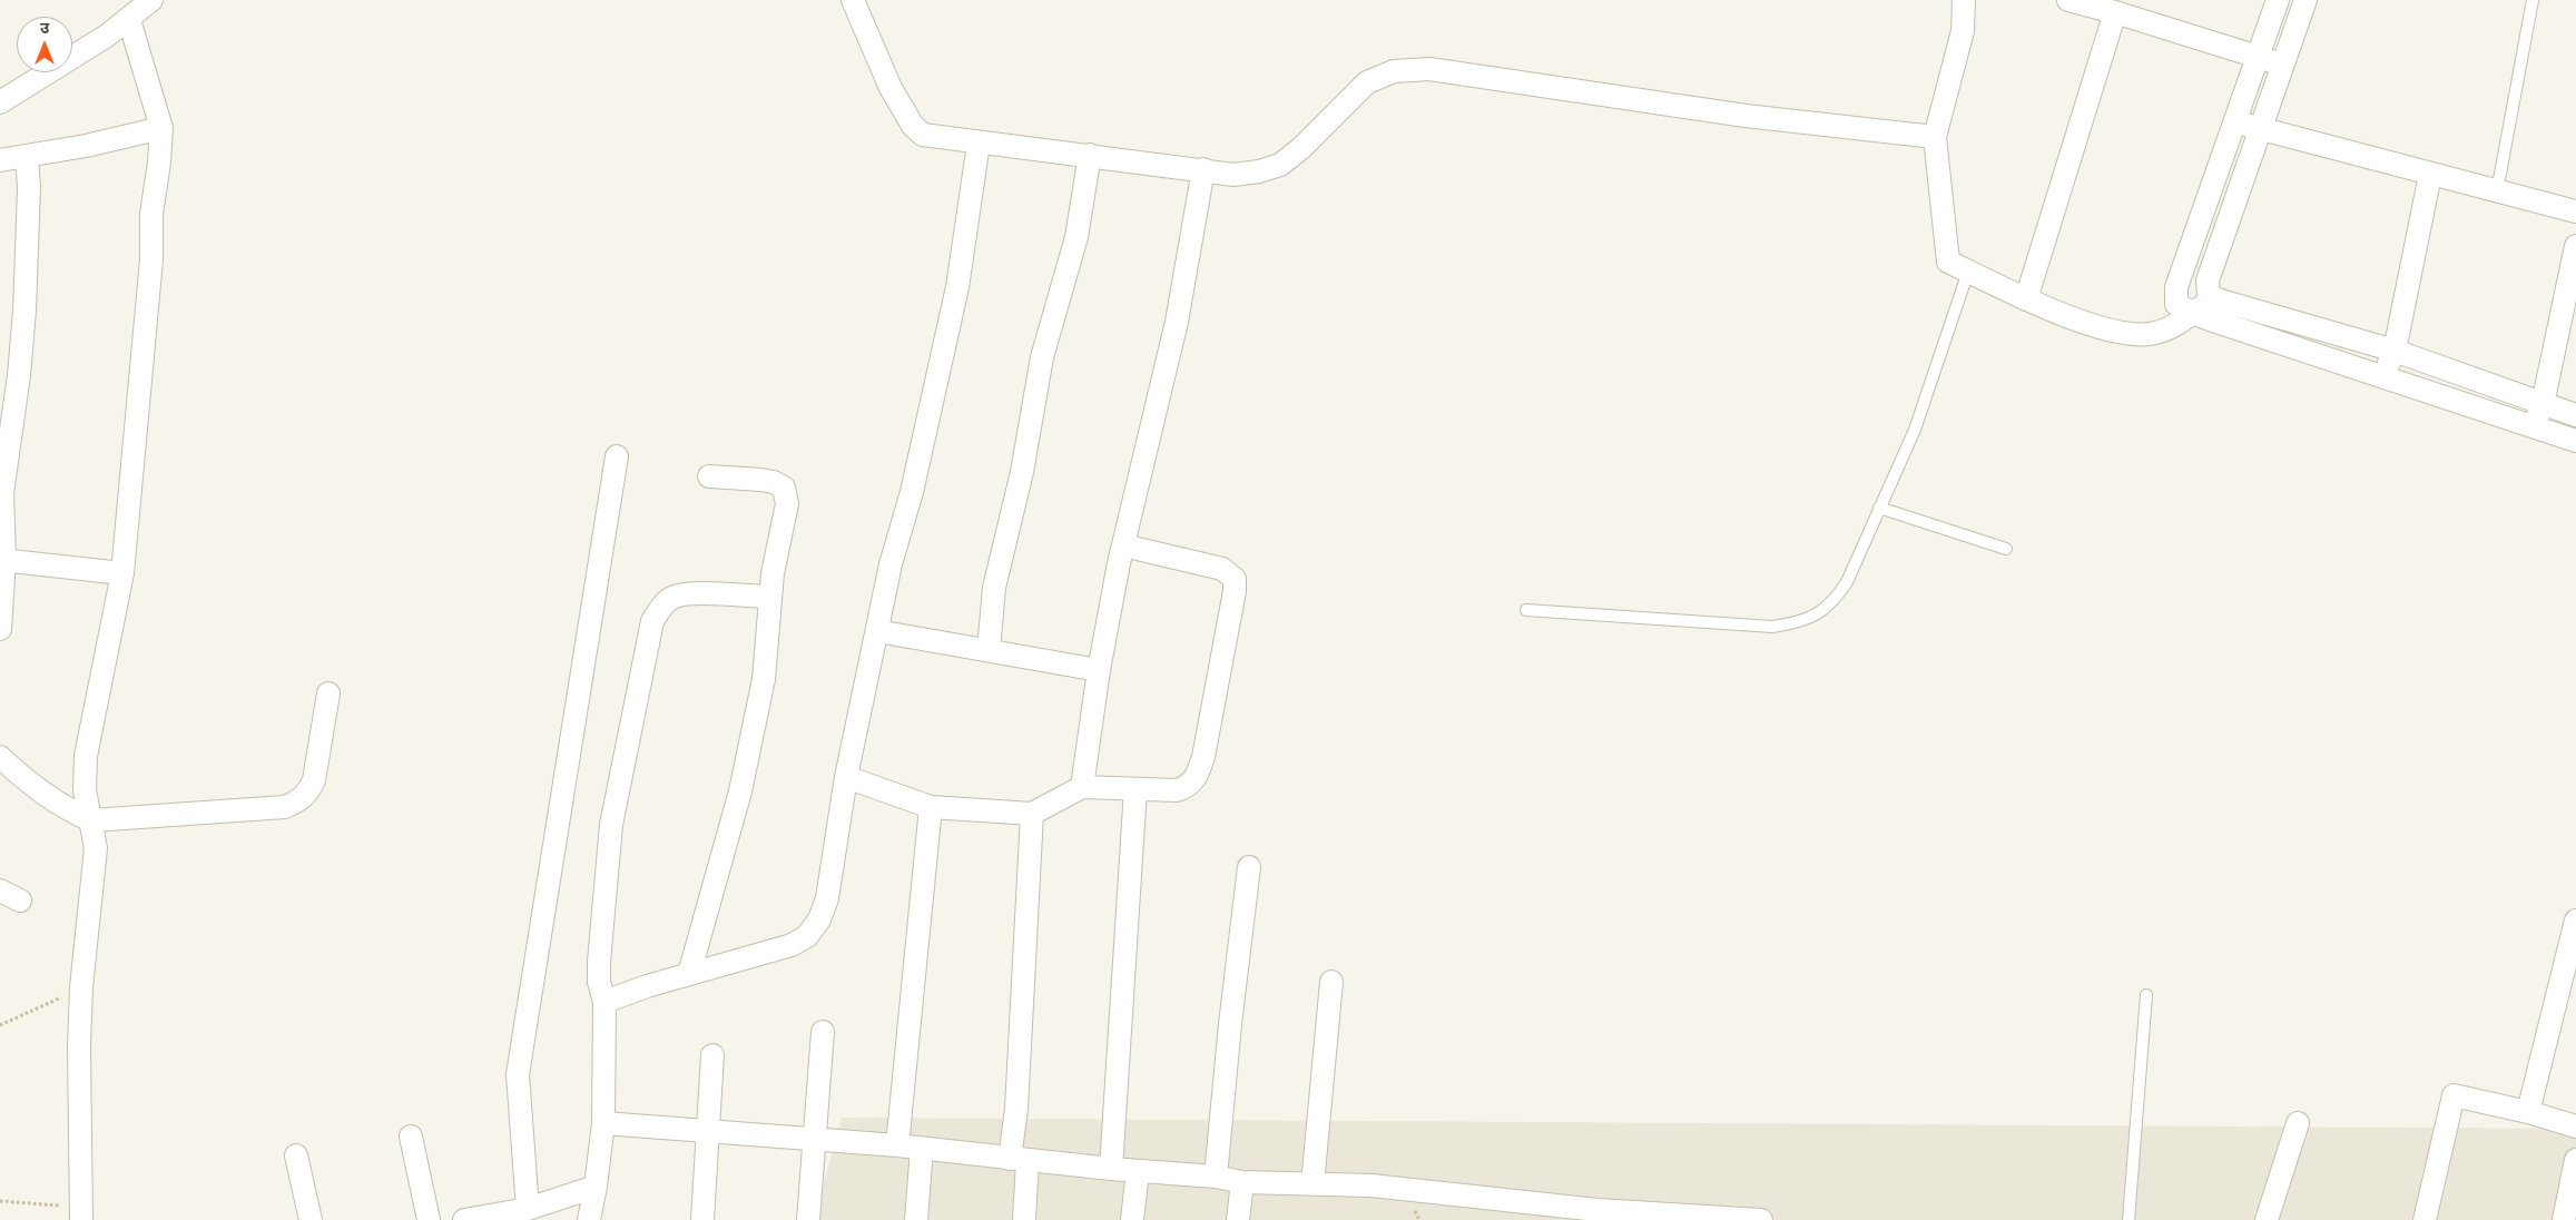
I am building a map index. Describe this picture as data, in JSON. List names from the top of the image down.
{
  "north": "top"
}
